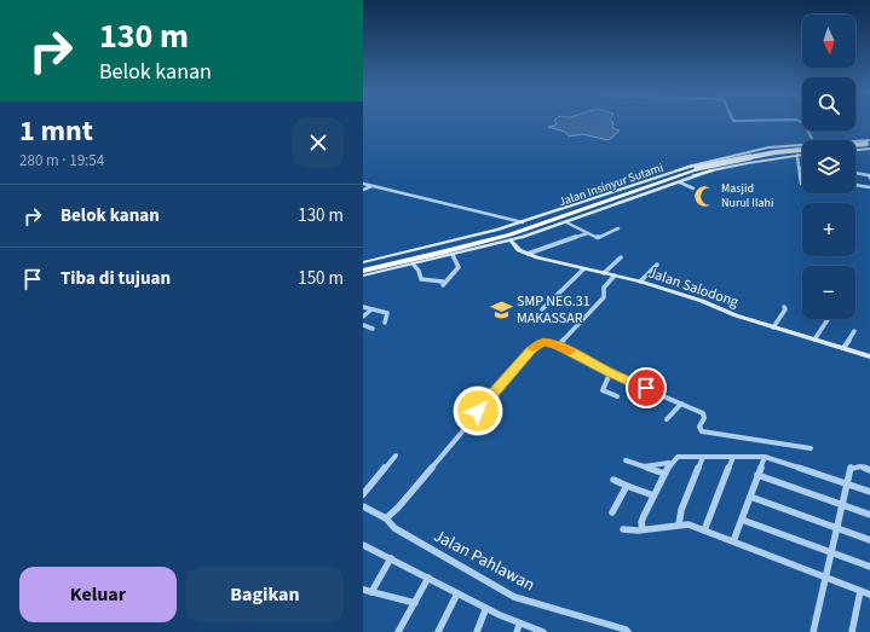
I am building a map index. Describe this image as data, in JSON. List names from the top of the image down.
{
  "streets": {
    "highway": ["Jalan Insinyur Sutami"],
    "street": ["Jalan Salodong", "Jalan Pahlawan"]
  },
  "crossings": [
    ["Jalan Insinyur Sutami", "Jalan Salodong"]
  ],
  "places": {
    "mosque": ["Masjid Nurul Ilahi"],
    "school or university": ["SMP NEG.31 MAKASSAR"]
  },
  "north": "bottom",
  "page": {
    "turn": ["130 m", "Belok kanan"],
    "map_buttons": ["+", "−"],
    "heading": ["1 mnt", "280 m · 19:54"],
    "list": [
      {
        "name": "Belok kanan",
        "value": "130 m"
      },
      {
        "name": "Tiba di tujuan",
        "value": "150 m"
      }
    ],
    "buttons": ["Keluar", "Bagikan"]
  }
}
